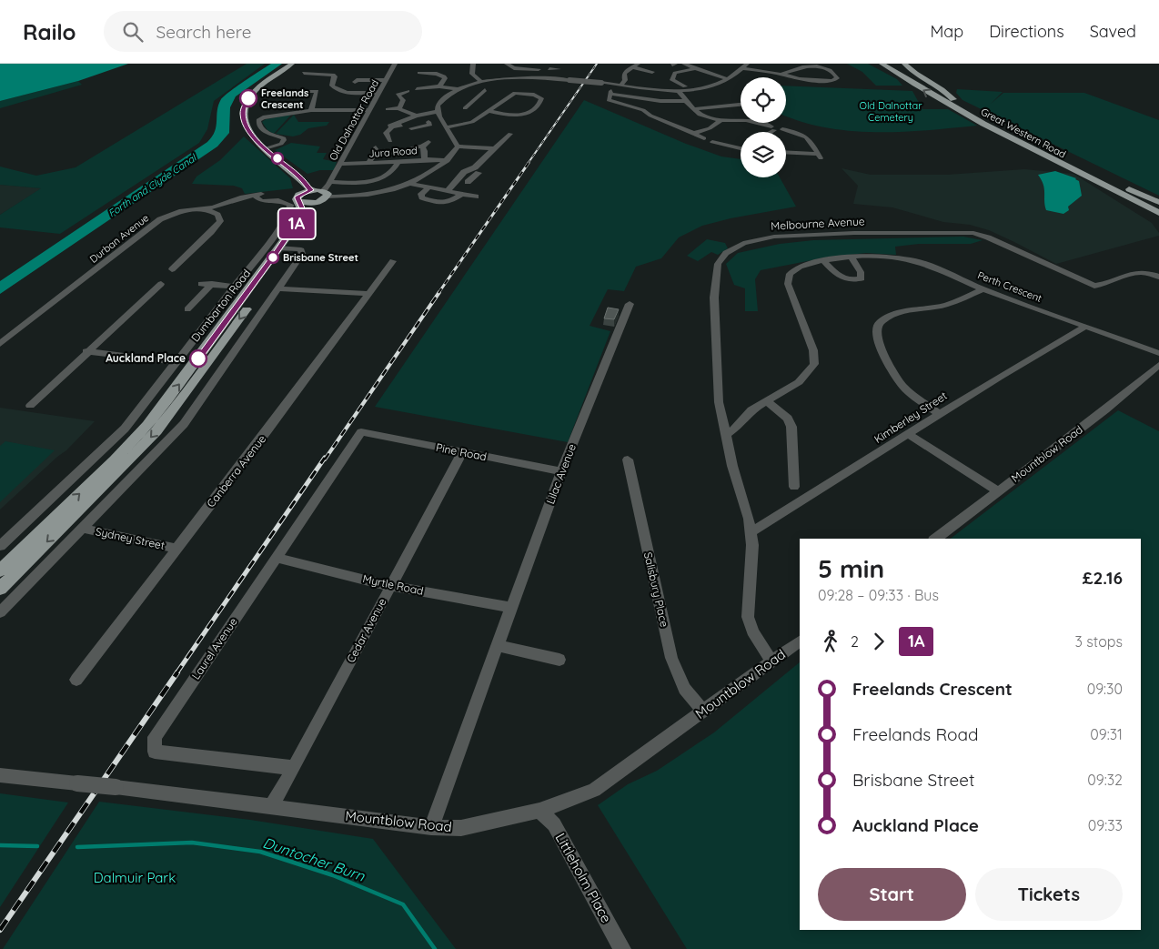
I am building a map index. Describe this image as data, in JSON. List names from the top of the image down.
{
  "streets": {
    "main road": ["Great Western Road", "Dumbarton Road"],
    "street": [
      "Old Dalnottar Road",
      "Jura Road",
      "Melbourne Avenue",
      "Durban Avenue",
      "Perth Crescent",
      "Kimberley Street",
      "Pine Road",
      "Mountblow Road",
      "Canberra Avenue",
      "Lilac Avenue",
      "Sydney Street",
      "Myrtle Road",
      "Salisbury Place",
      "Cedar Avenue",
      "Laurel Avenue",
      "Littleholm Place"
    ]
  },
  "crossings": [
    ["Old Dalnottar Road", "Jura Road"],
    ["Old Dalnottar Road", "Dumbarton Road"],
    ["Melbourne Avenue", "Perth Crescent"],
    ["Melbourne Avenue", "Kimberley Street"],
    ["Melbourne Avenue", "Mountblow Road"],
    ["Durban Avenue", "Dumbarton Road"],
    ["Perth Crescent", "Kimberley Street"],
    ["Pine Road", "Lilac Avenue"],
    ["Pine Road", "Cedar Avenue"],
    ["Pine Road", "Laurel Avenue"],
    ["Mountblow Road", "Lilac Avenue"],
    ["Mountblow Road", "Salisbury Place"],
    ["Mountblow Road", "Cedar Avenue"],
    ["Mountblow Road", "Littleholm Place"],
    ["Canberra Avenue", "Sydney Street"],
    ["Lilac Avenue", "Myrtle Road"],
    ["Myrtle Road", "Cedar Avenue"],
    ["Myrtle Road", "Laurel Avenue"],
    ["Cedar Avenue", "Laurel Avenue"]
  ],
  "water": ["Forth and Clyde Canal", "Duntocher Burn"],
  "parks": ["Old Dalnottar Cemetery", "Dalmuir Park"],
  "places": ["Freelands Crescent", "Brisbane Street", "Auckland Place"],
  "lines": ["bus line 1A"],
  "page": {
    "header": "Railo",
    "search": "Search here",
    "nav": ["Map", "Directions", "Saved"],
    "on_map": "1A",
    "heading": ["5 min", "09:28 – 09:33 · Bus", "£2.16"],
    "legs": ["2", "1A", "3 stops"],
    "list": [
      {
        "name": "Freelands Crescent",
        "value": "09:30"
      },
      {
        "name": "Freelands Road",
        "value": "09:31"
      },
      {
        "name": "Brisbane Street",
        "value": "09:32"
      },
      {
        "name": "Auckland Place",
        "value": "09:33"
      }
    ],
    "buttons": ["Start", "Tickets"]
  }
}
